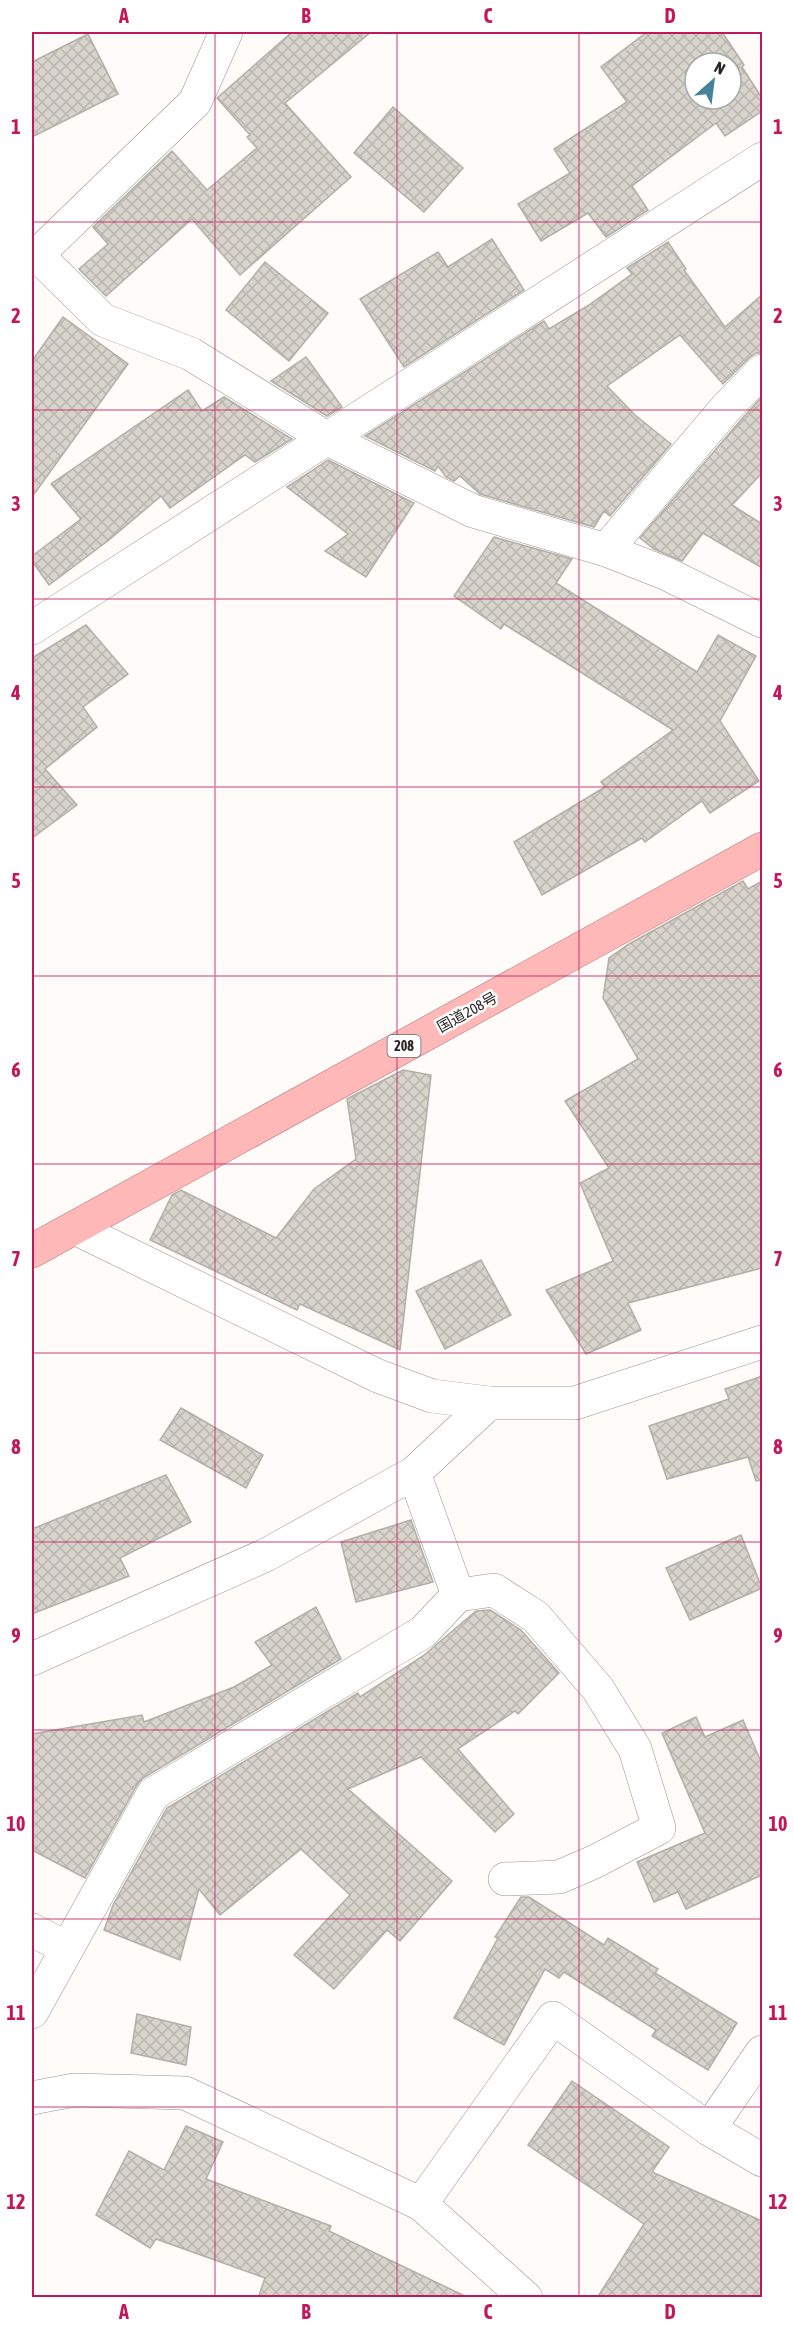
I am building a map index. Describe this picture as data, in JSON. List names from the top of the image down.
{
  "streets": {
    "highway": ["国道208号", "208"]
  },
  "north": "top right",
  "grid": {
    "columns": [
      "A",
      "B",
      "C",
      "D"
    ],
    "rows": [
      "1",
      "2",
      "3",
      "4",
      "5",
      "6",
      "7",
      "8",
      "9",
      "10",
      "11",
      "12"
    ]
  }
}
